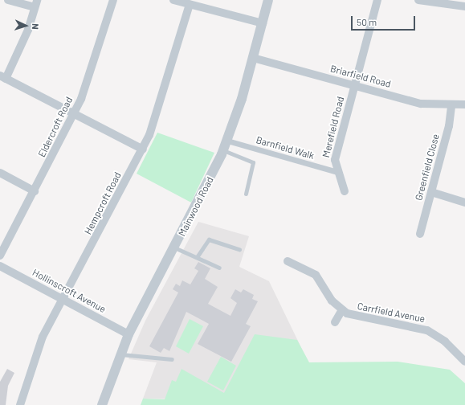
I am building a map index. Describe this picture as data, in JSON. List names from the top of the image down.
{
  "streets": {
    "street": [
      "Briarfield Road",
      "Eldercroft Road",
      "Merefield Road",
      "Barnfield Walk",
      "Greenfield Close",
      "Hempcroft Road",
      "Mainwood Road",
      "Hollinscroft Avenue",
      "Carrfield Avenue"
    ]
  },
  "crossings": [
    ["Briarfield Road", "Merefield Road"],
    ["Briarfield Road", "Greenfield Close"],
    ["Briarfield Road", "Mainwood Road"],
    ["Merefield Road", "Barnfield Walk"],
    ["Barnfield Walk", "Mainwood Road"],
    ["Hempcroft Road", "Hollinscroft Avenue"],
    ["Mainwood Road", "Hollinscroft Avenue"]
  ],
  "scale_bar": "50 m",
  "north": "right"
}
